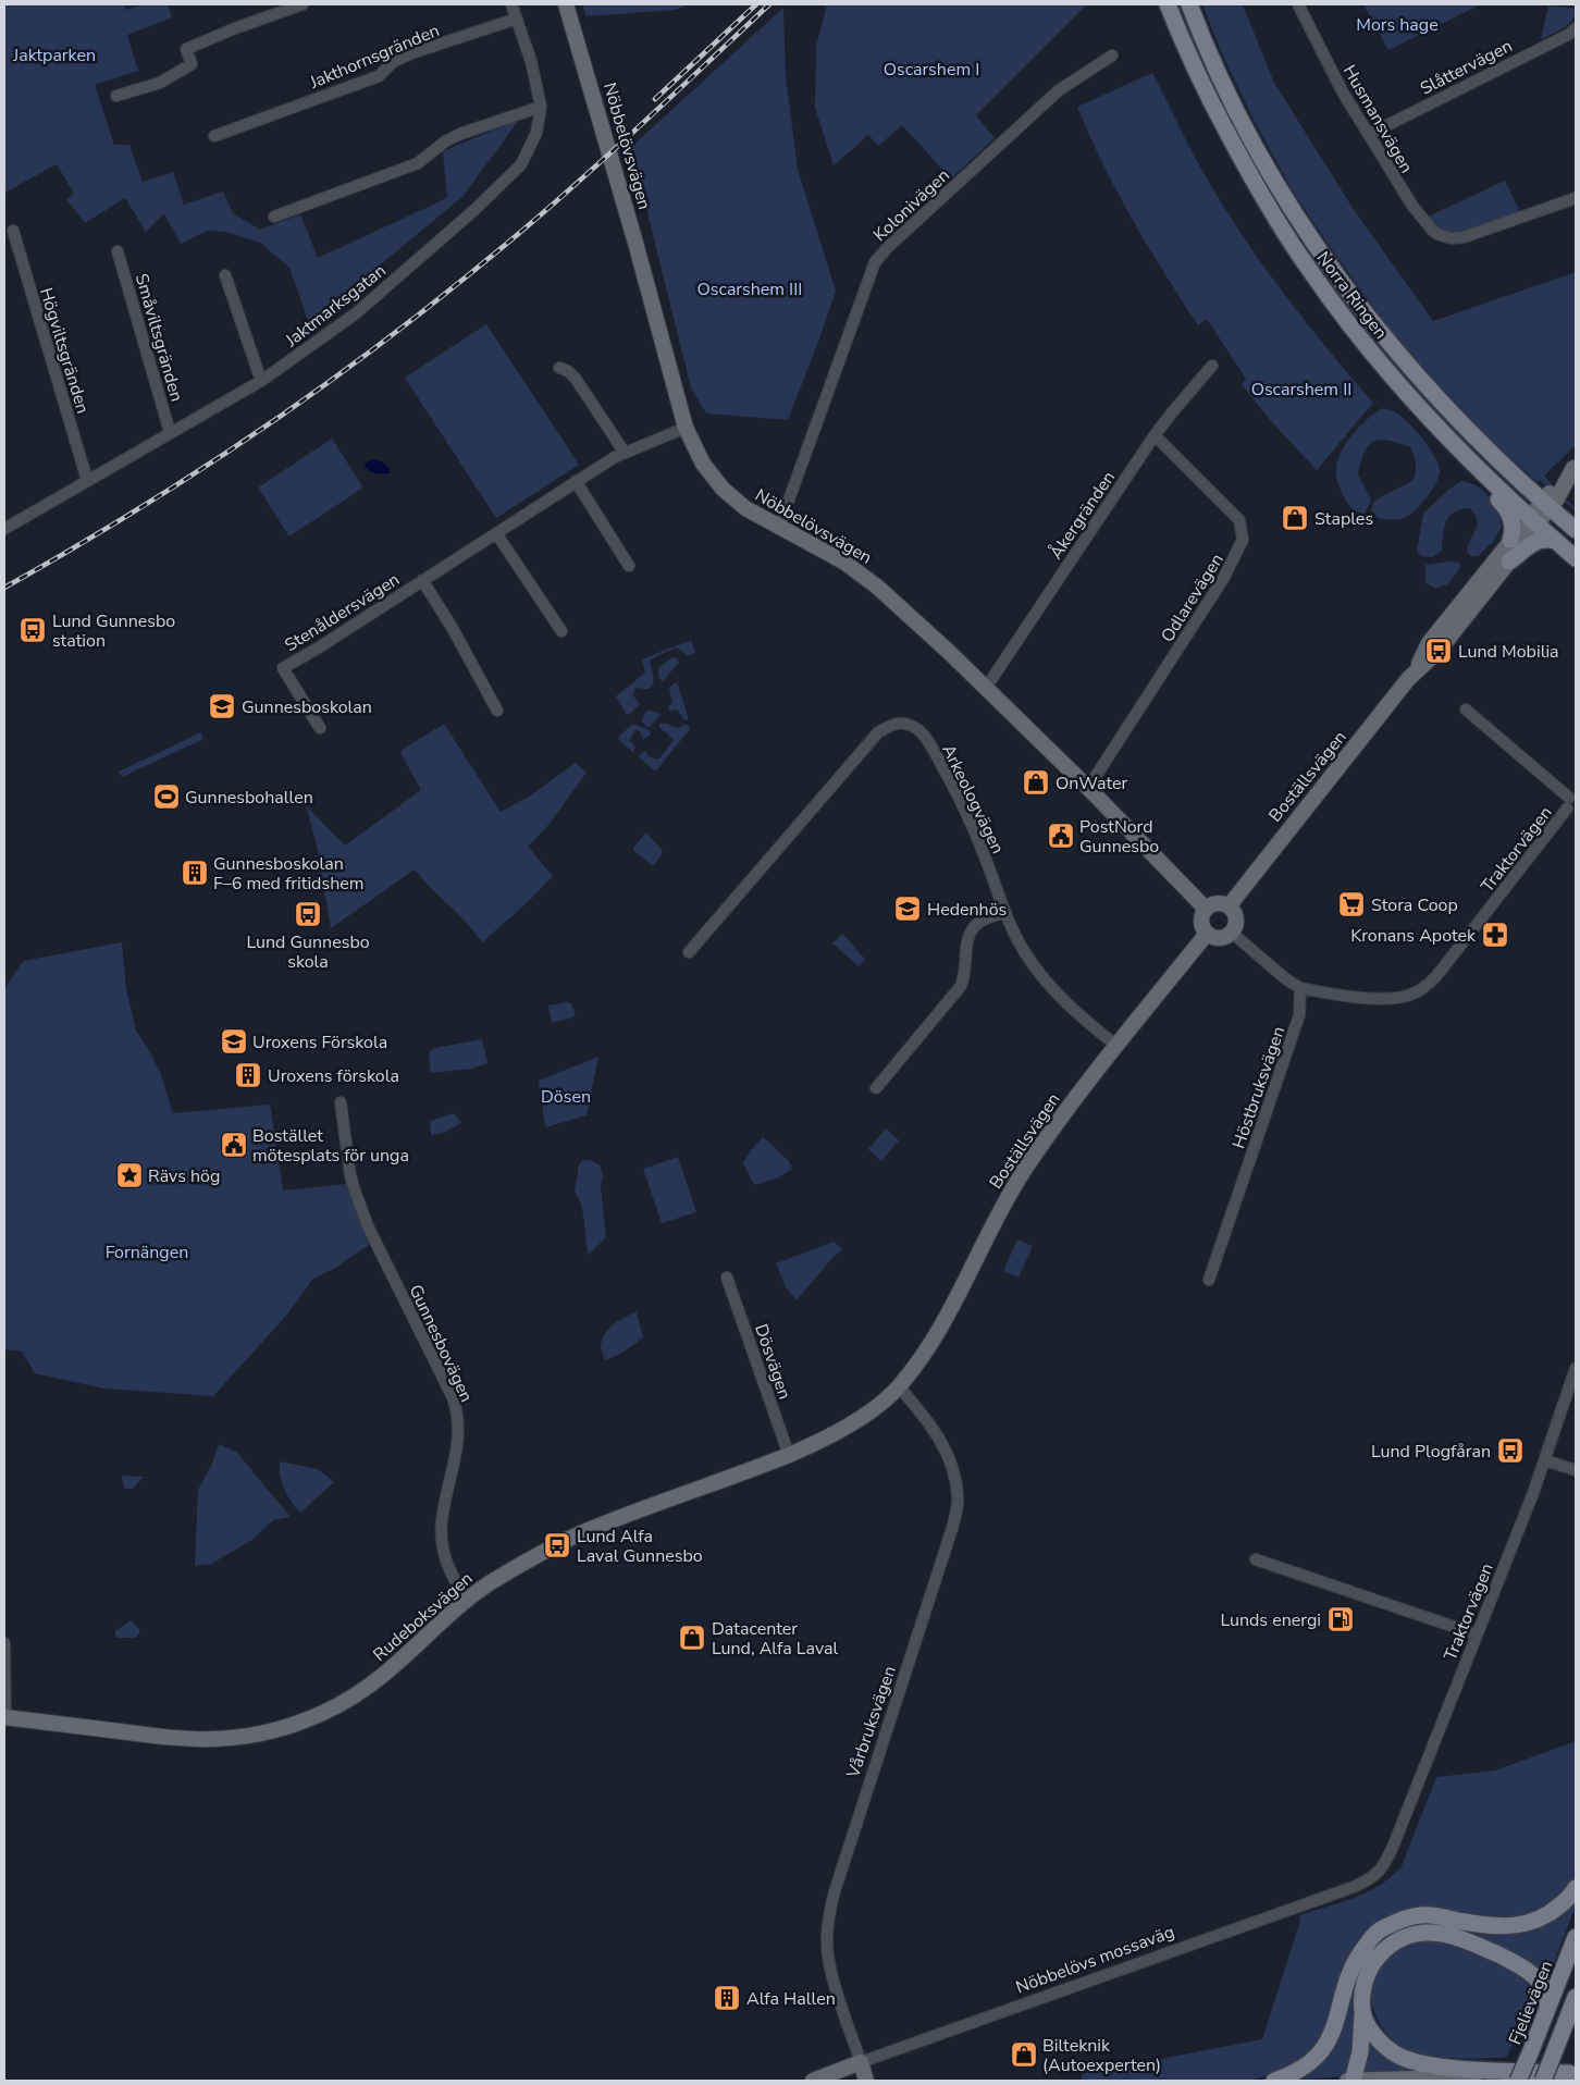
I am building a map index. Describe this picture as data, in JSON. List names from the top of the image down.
{
  "streets": {
    "main road": ["Norra Ringen", "Fjelievägen"],
    "street": [
      "Jakthornsgränden",
      "Slåttervägen",
      "Husmansvägen",
      "Nöbbelövsvägen",
      "Kolonivägen",
      "Jaktmarksgatan",
      "Småviltsgränden",
      "Högviltsgränden",
      "Åkergränden",
      "Odlarevägen",
      "Stenåldersvägen",
      "Boställsvägen",
      "Arkeologvägen",
      "Traktorvägen",
      "Höstbruksvägen",
      "Gunnesbovägen",
      "Dösvägen",
      "Rudeboksvägen",
      "Vårbruksvägen",
      "Nöbbelövs mossaväg"
    ]
  },
  "crossings": [
    ["Jakthornsgränden", "Jaktmarksgatan"],
    ["Slåttervägen", "Husmansvägen"],
    ["Nöbbelövsvägen", "Kolonivägen"],
    ["Nöbbelövsvägen", "Åkergränden"],
    ["Nöbbelövsvägen", "Odlarevägen"],
    ["Nöbbelövsvägen", "Stenåldersvägen"],
    ["Nöbbelövsvägen", "Boställsvägen"],
    ["Norra Ringen", "Boställsvägen"],
    ["Jaktmarksgatan", "Småviltsgränden"],
    ["Jaktmarksgatan", "Högviltsgränden"],
    ["Åkergränden", "Odlarevägen"],
    ["Boställsvägen", "Arkeologvägen"],
    ["Boställsvägen", "Rudeboksvägen"],
    ["Boställsvägen", "Vårbruksvägen"],
    ["Traktorvägen", "Höstbruksvägen"],
    ["Traktorvägen", "Nöbbelövs mossaväg"],
    ["Gunnesbovägen", "Rudeboksvägen"],
    ["Dösvägen", "Rudeboksvägen"],
    ["Rudeboksvägen", "Vårbruksvägen"],
    ["Vårbruksvägen", "Nöbbelövs mossaväg"]
  ],
  "parks": [
    "Mors hage",
    "Jaktparken",
    "Oscarshem I",
    "Oscarshem III",
    "Oscarshem II",
    "Dösen",
    "Fornängen"
  ],
  "places": {
    "shop": [
      "Staples",
      "OnWater",
      "Datacenter Lund, Alfa Laval",
      "Bilteknik (Autoexperten)"
    ],
    "bus stop": [
      "Lund Gunnesbo station",
      "Lund Mobilia",
      "Lund Gunnesbo skola",
      "Lund Plogfåran",
      "Lund Alfa Laval Gunnesbo"
    ],
    "school or university": ["Gunnesboskolan", "Hedenhös", "Uroxens Förskola"],
    "sports": ["Gunnesbohallen"],
    "public building": ["PostNord Gunnesbo", "Bostället mötesplats för unga"],
    "building": ["Gunnesboskolan F–6 med fritidshem", "Uroxens förskola", "Alfa Hallen"],
    "supermarket": ["Stora Coop"],
    "pharmacy": ["Kronans Apotek"],
    "place": ["Rävs hög"],
    "fuel station": ["Lunds energi"]
  }
}
